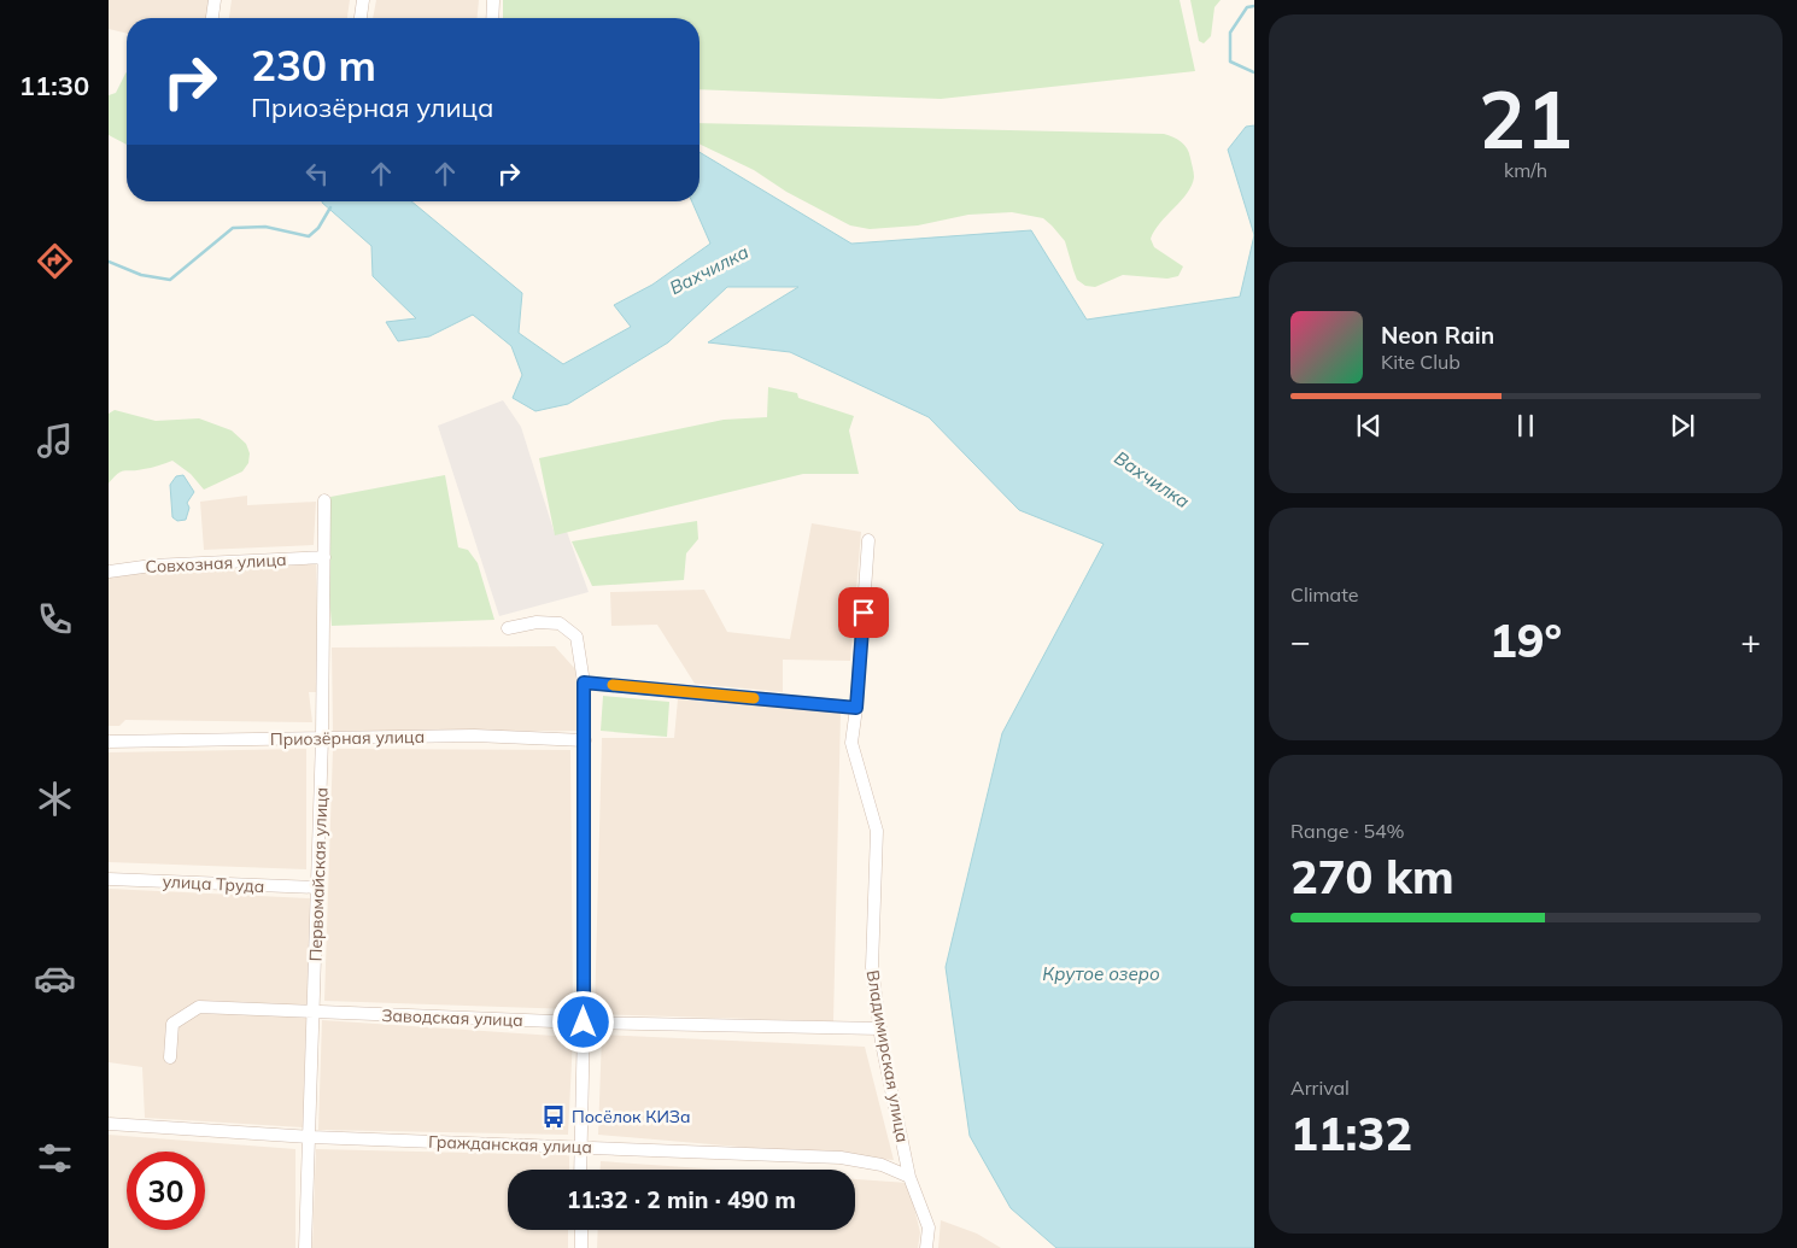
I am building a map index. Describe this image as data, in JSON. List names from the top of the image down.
{
  "streets": {
    "street": [
      "Совхозная улица",
      "Приозёрная улица",
      "Первомайская улица",
      "улица Труда",
      "Заводская улица",
      "Владимирская улица",
      "Гражданская улица"
    ]
  },
  "crossings": [
    ["Совхозная улица", "Первомайская улица"],
    ["Приозёрная улица", "Первомайская улица"],
    ["Первомайская улица", "улица Труда"],
    ["Первомайская улица", "Заводская улица"],
    ["Первомайская улица", "Гражданская улица"],
    ["Заводская улица", "Владимирская улица"],
    ["Владимирская улица", "Гражданская улица"]
  ],
  "water": ["Вахчилка", "Крутое озеро"],
  "places": {
    "bus stop": ["Посёлок КИЗа"]
  },
  "page": {
    "tabs": "11:30",
    "tile": [
      ["21", "km/h"],
      "Climate",
      ["Range · 54%", "270 km"],
      ["Arrival", "11:32"]
    ],
    "turn": ["230 m", "Приозёрная улица"],
    "song": ["Neon Rain", "Kite Club"],
    "heat": ["−", "19°", "+"],
    "limit": "30",
    "trip": "11:32 · 2 min · 490 m"
  }
}
